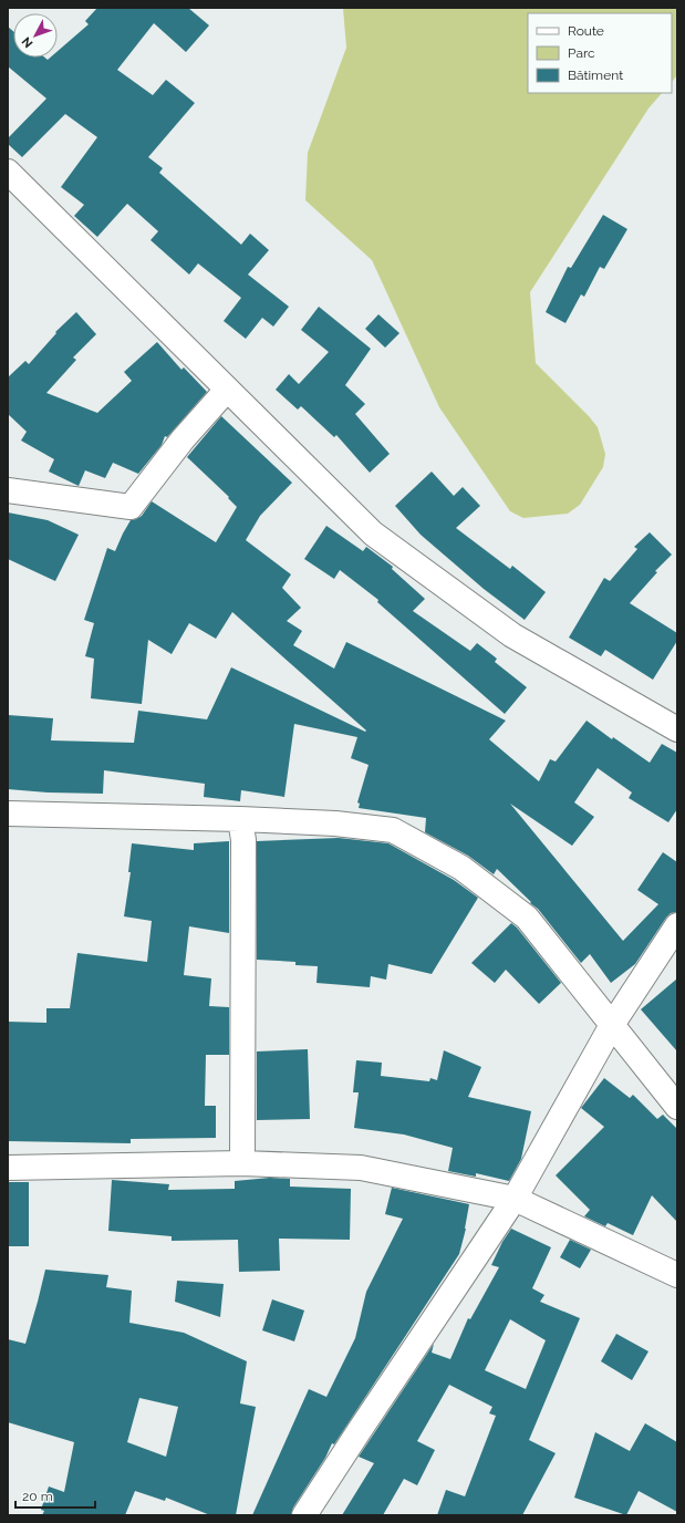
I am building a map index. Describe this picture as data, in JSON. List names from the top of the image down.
{
  "legend": ["Route", "Parc", "Bâtiment"],
  "scale_bar": "20 m",
  "north": "bottom left"
}
